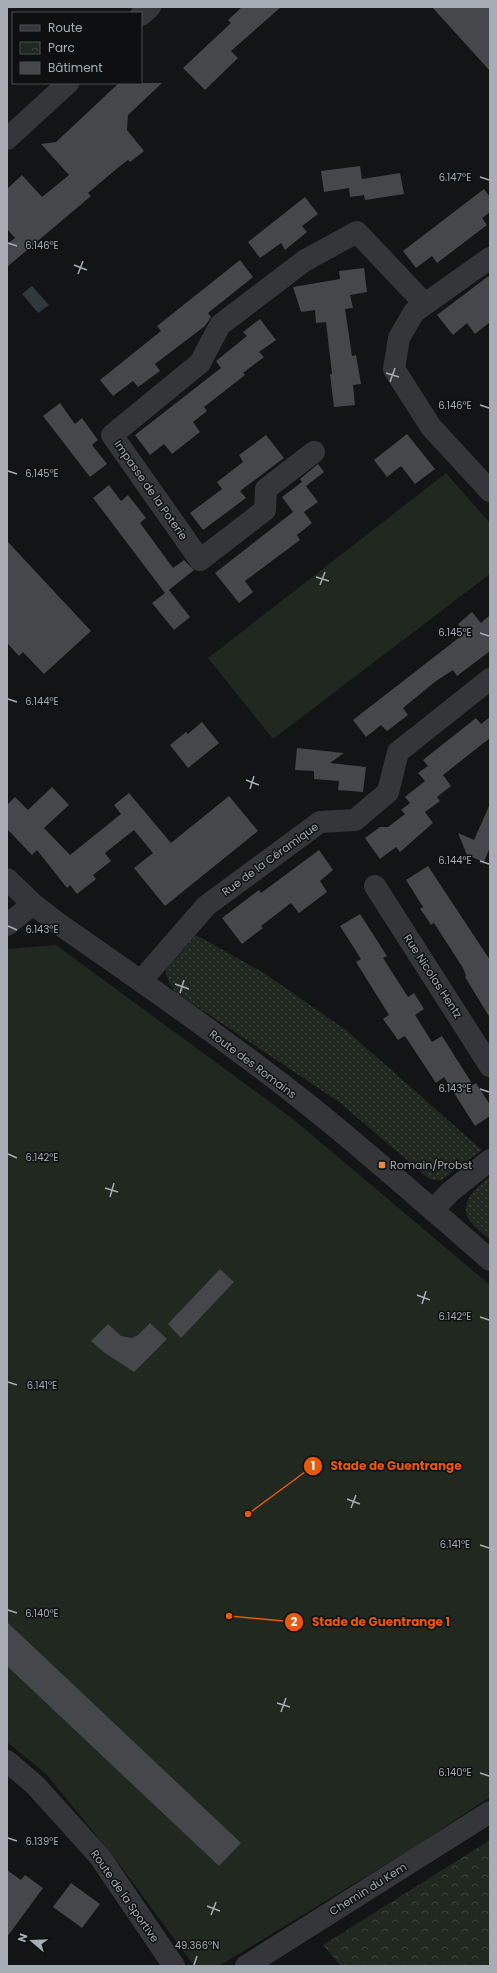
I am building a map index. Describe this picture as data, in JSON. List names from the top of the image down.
{
  "streets": {
    "street": [
      "Impasse de la Poterie",
      "Rue de la Céramique",
      "Rue Nicolas Hentz",
      "Route des Romains",
      "Chemin du Kem",
      "Route de la Sportive"
    ]
  },
  "crossings": [
    ["Rue de la Céramique", "Route des Romains"]
  ],
  "places": {
    "transit": ["Romain/Probst"],
    "other": ["Stade de Guentrange", "Stade de Guentrange 1"]
  },
  "legend": ["Route", "Parc", "Bâtiment"],
  "north": "left",
  "coordinates": [
    "6.147°E",
    "6.146°E",
    "6.145°E",
    "6.144°E",
    "6.143°E",
    "6.142°E",
    "6.141°E",
    "6.140°E",
    "6.139°E",
    "49.366°N"
  ]
}
